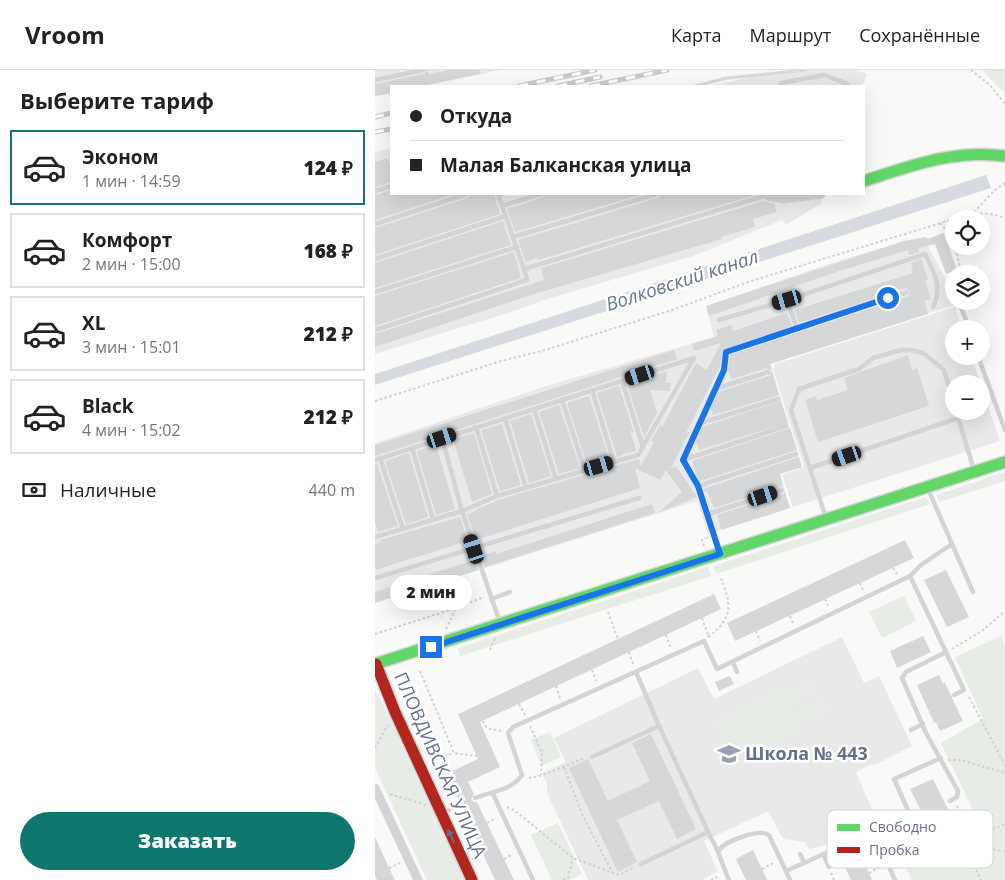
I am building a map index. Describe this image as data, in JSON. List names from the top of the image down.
{
  "streets": {
    "street": ["ПЛОВДИВСКАЯ УЛИЦА"]
  },
  "water": ["Волковский канал"],
  "places": {
    "school or university": ["Школа № 443"]
  },
  "legend": ["Свободно", "Пробка"],
  "page": {
    "header": "Vroom",
    "nav": ["Карта", "Маршрут", "Сохранённые"],
    "heading": "Выберите тариф",
    "banner": ["Откуда", "Малая Балканская улица"],
    "list": [
      {
        "name": "Эконом",
        "note": "1 мин · 14:59",
        "value": "124 ₽"
      },
      {
        "name": "Комфорт",
        "note": "2 мин · 15:00",
        "value": "168 ₽"
      },
      {
        "name": "XL",
        "note": "3 мин · 15:01",
        "value": "212 ₽"
      },
      {
        "name": "Black",
        "note": "4 мин · 15:02",
        "value": "212 ₽"
      }
    ],
    "map_buttons": ["+", "−"],
    "pay": ["Наличные", "440 m"],
    "bubble": "2 мин",
    "buttons": "Заказать"
  }
}
